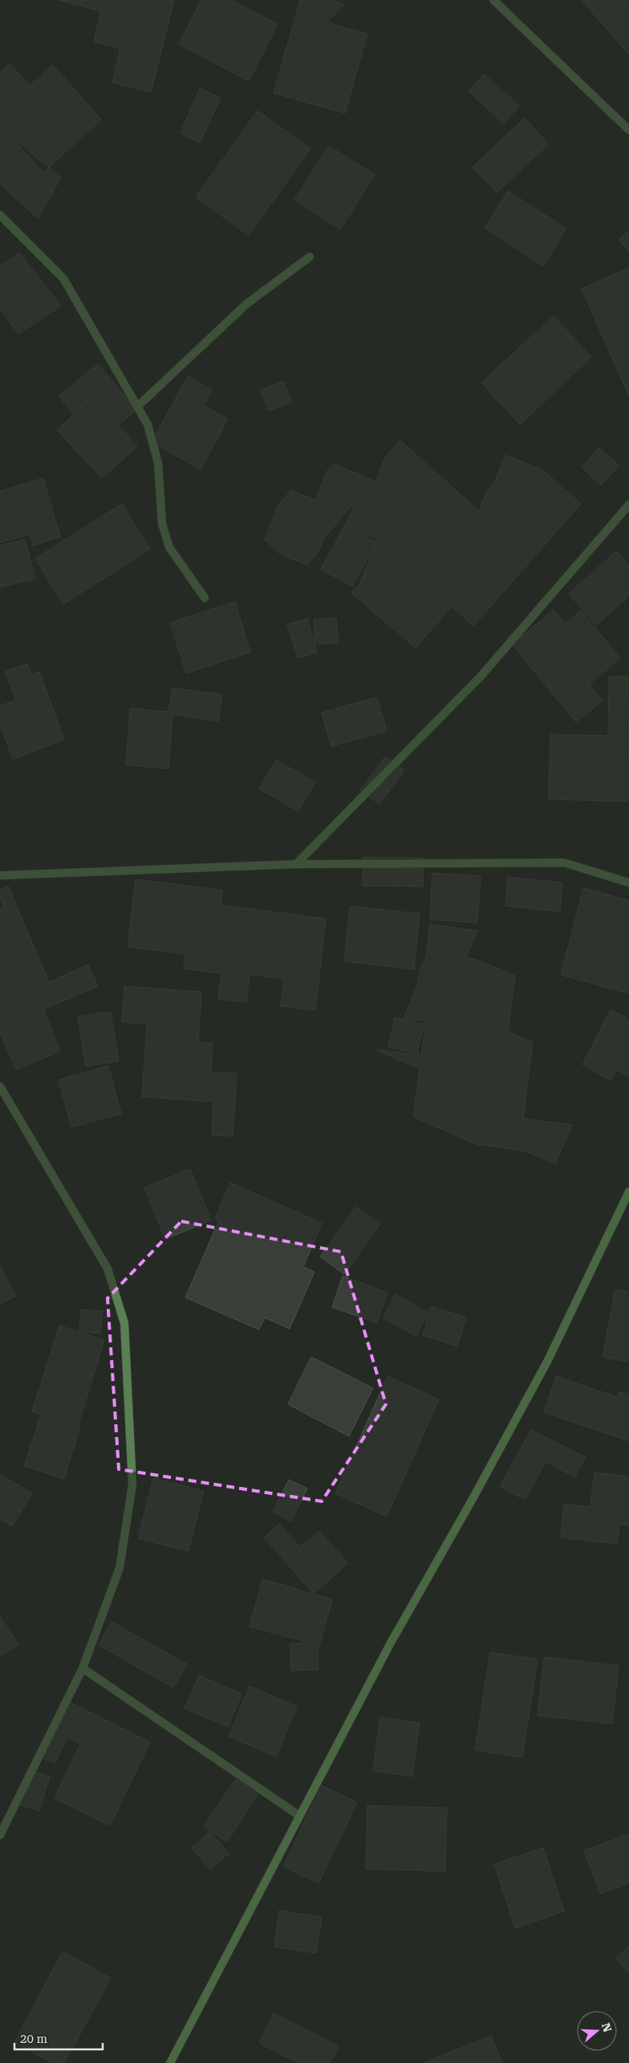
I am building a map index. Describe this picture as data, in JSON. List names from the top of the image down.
{
  "scale_bar": "20 m",
  "north": "right"
}
